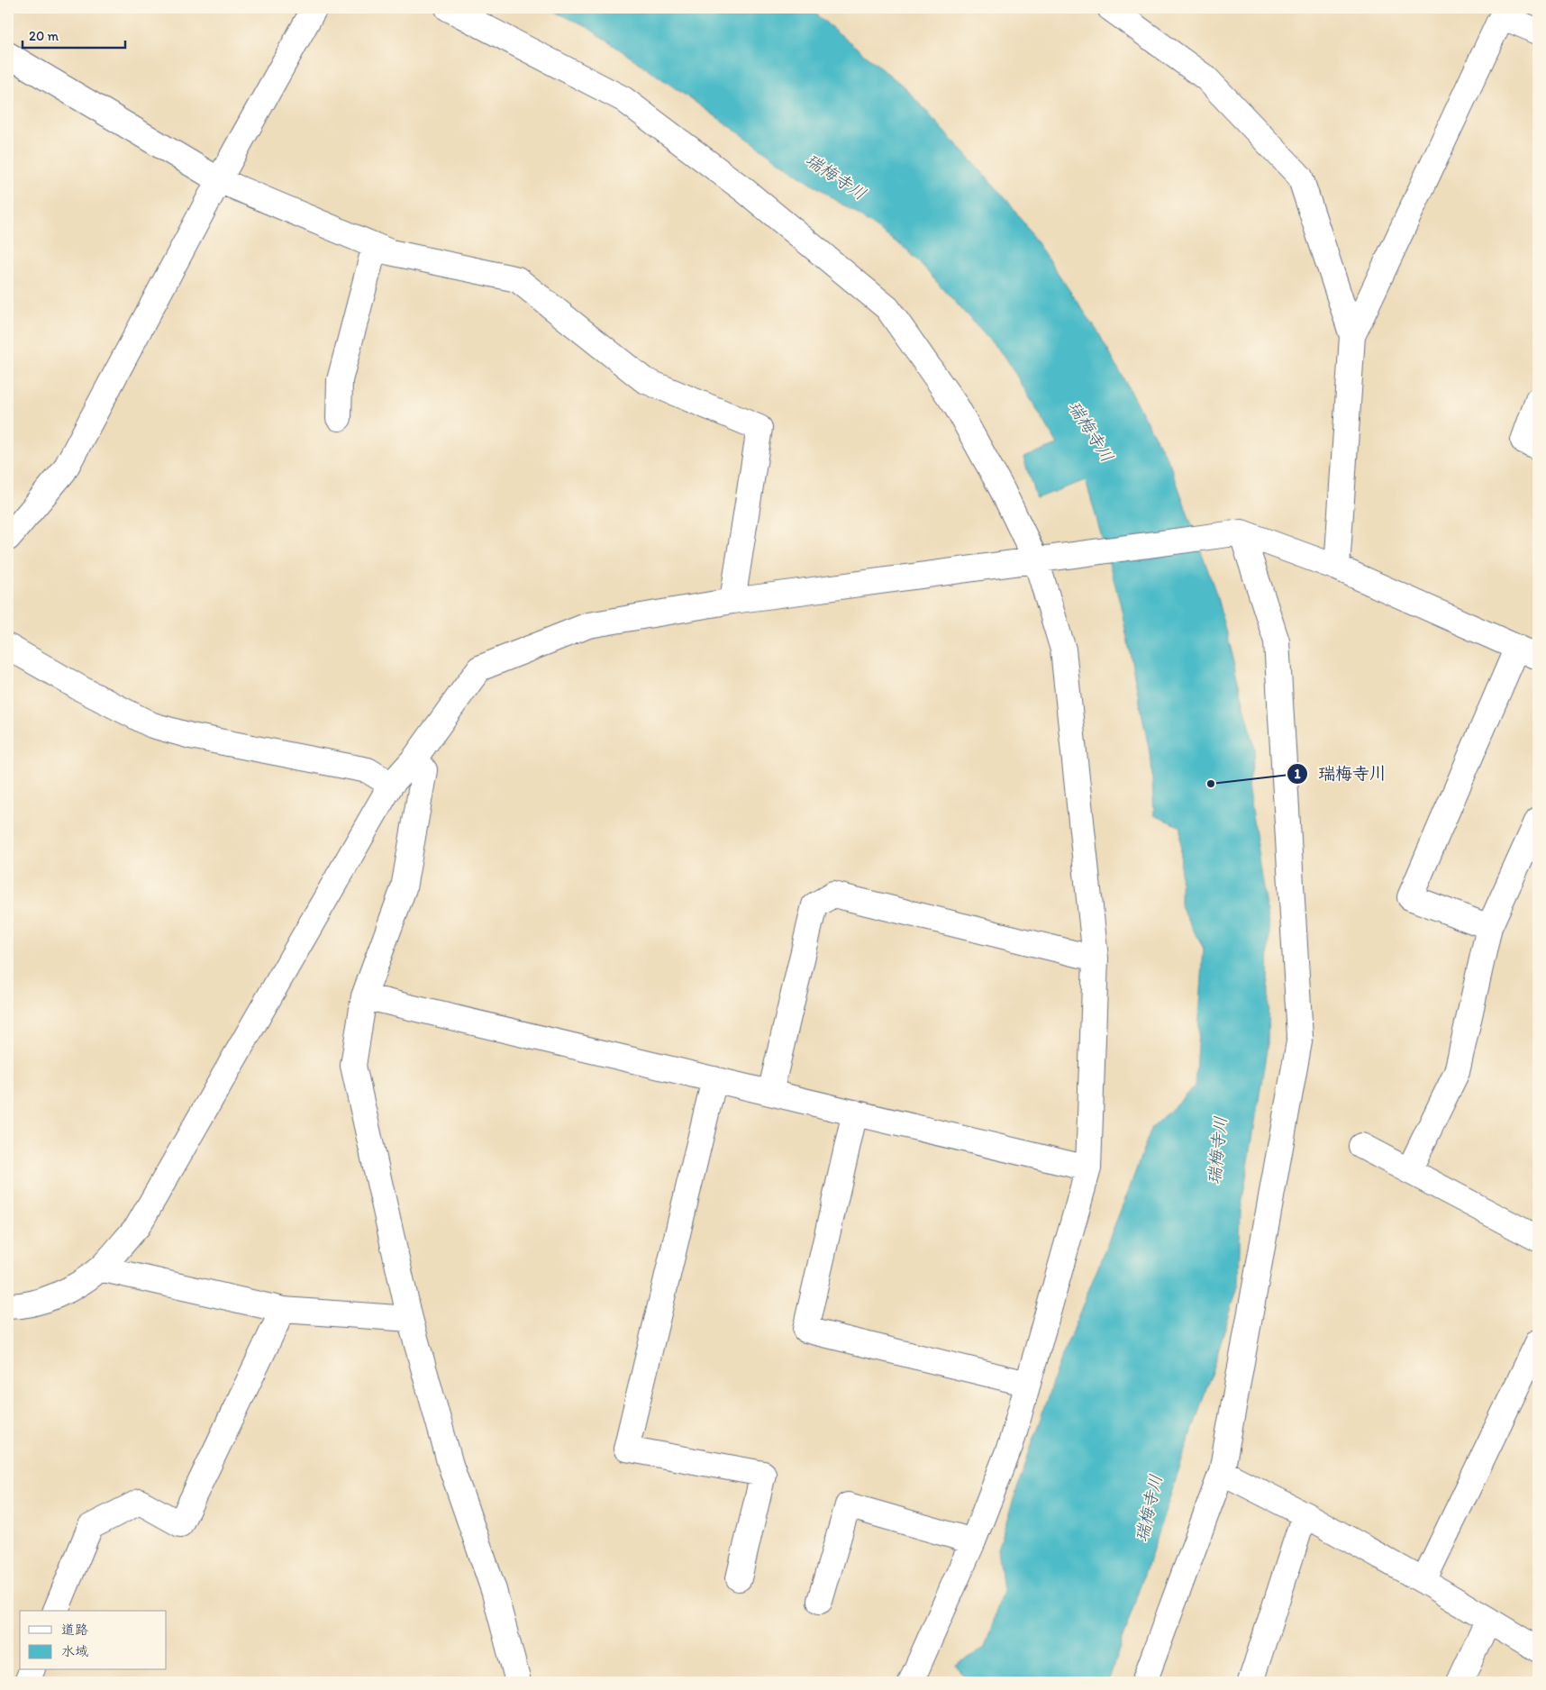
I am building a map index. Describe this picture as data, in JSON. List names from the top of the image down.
{
  "water": ["瑞梅寺川"],
  "places": ["瑞梅寺川"],
  "legend": ["道路", "水域"],
  "scale_bar": "20 m"
}
